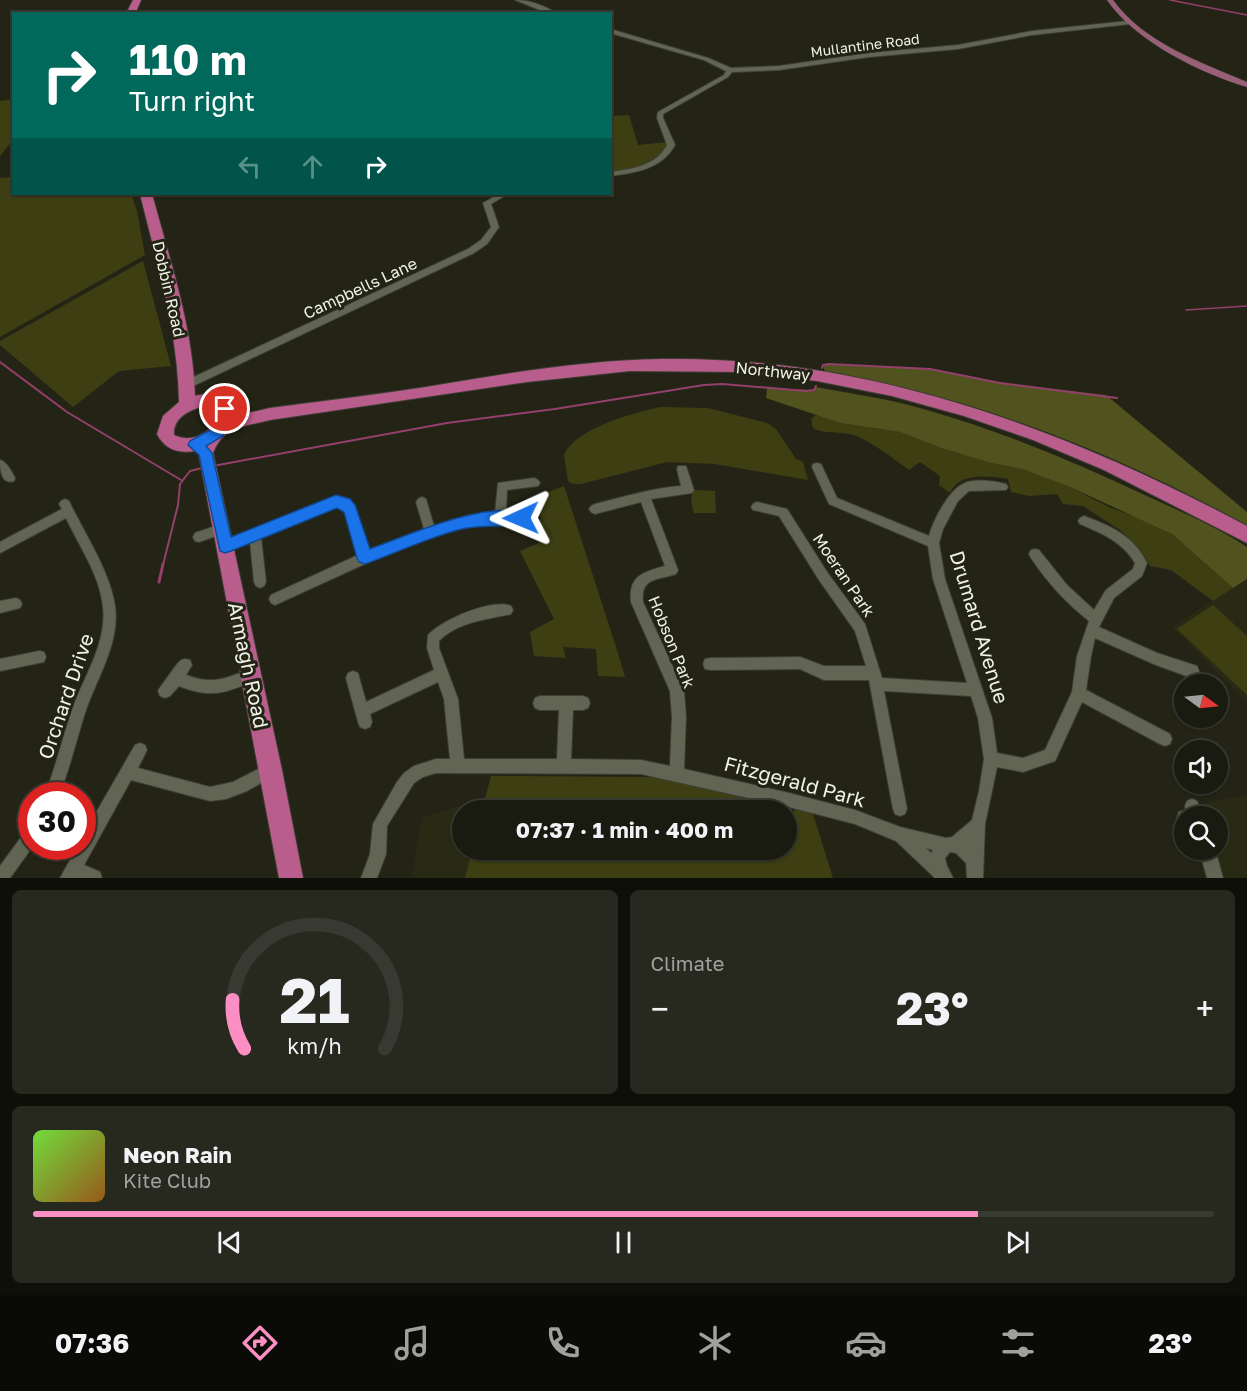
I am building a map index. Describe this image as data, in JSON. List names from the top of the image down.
{
  "streets": {
    "highway": ["Dobbin Road", "Northway", "Armagh Road"],
    "street": [
      "Mullantine Road",
      "Campbells Lane",
      "Moeran Park",
      "Drumard Avenue",
      "Hobson Park",
      "Orchard Drive",
      "Fitzgerald Park"
    ]
  },
  "crossings": [
    ["Campbells Lane", "Dobbin Road"],
    ["Dobbin Road", "Northway"],
    ["Hobson Park", "Fitzgerald Park"]
  ],
  "north": "right",
  "page": {
    "turn": ["110 m", "Turn right"],
    "limit": "30",
    "trip": "07:37 · 1 min · 400 m",
    "tile": "Climate",
    "heat": ["−", "23°", "+"],
    "song": ["Neon Rain", "Kite Club"],
    "tabs": ["07:36", "23°"],
    "gauge": ["21", "km/h"]
  }
}
